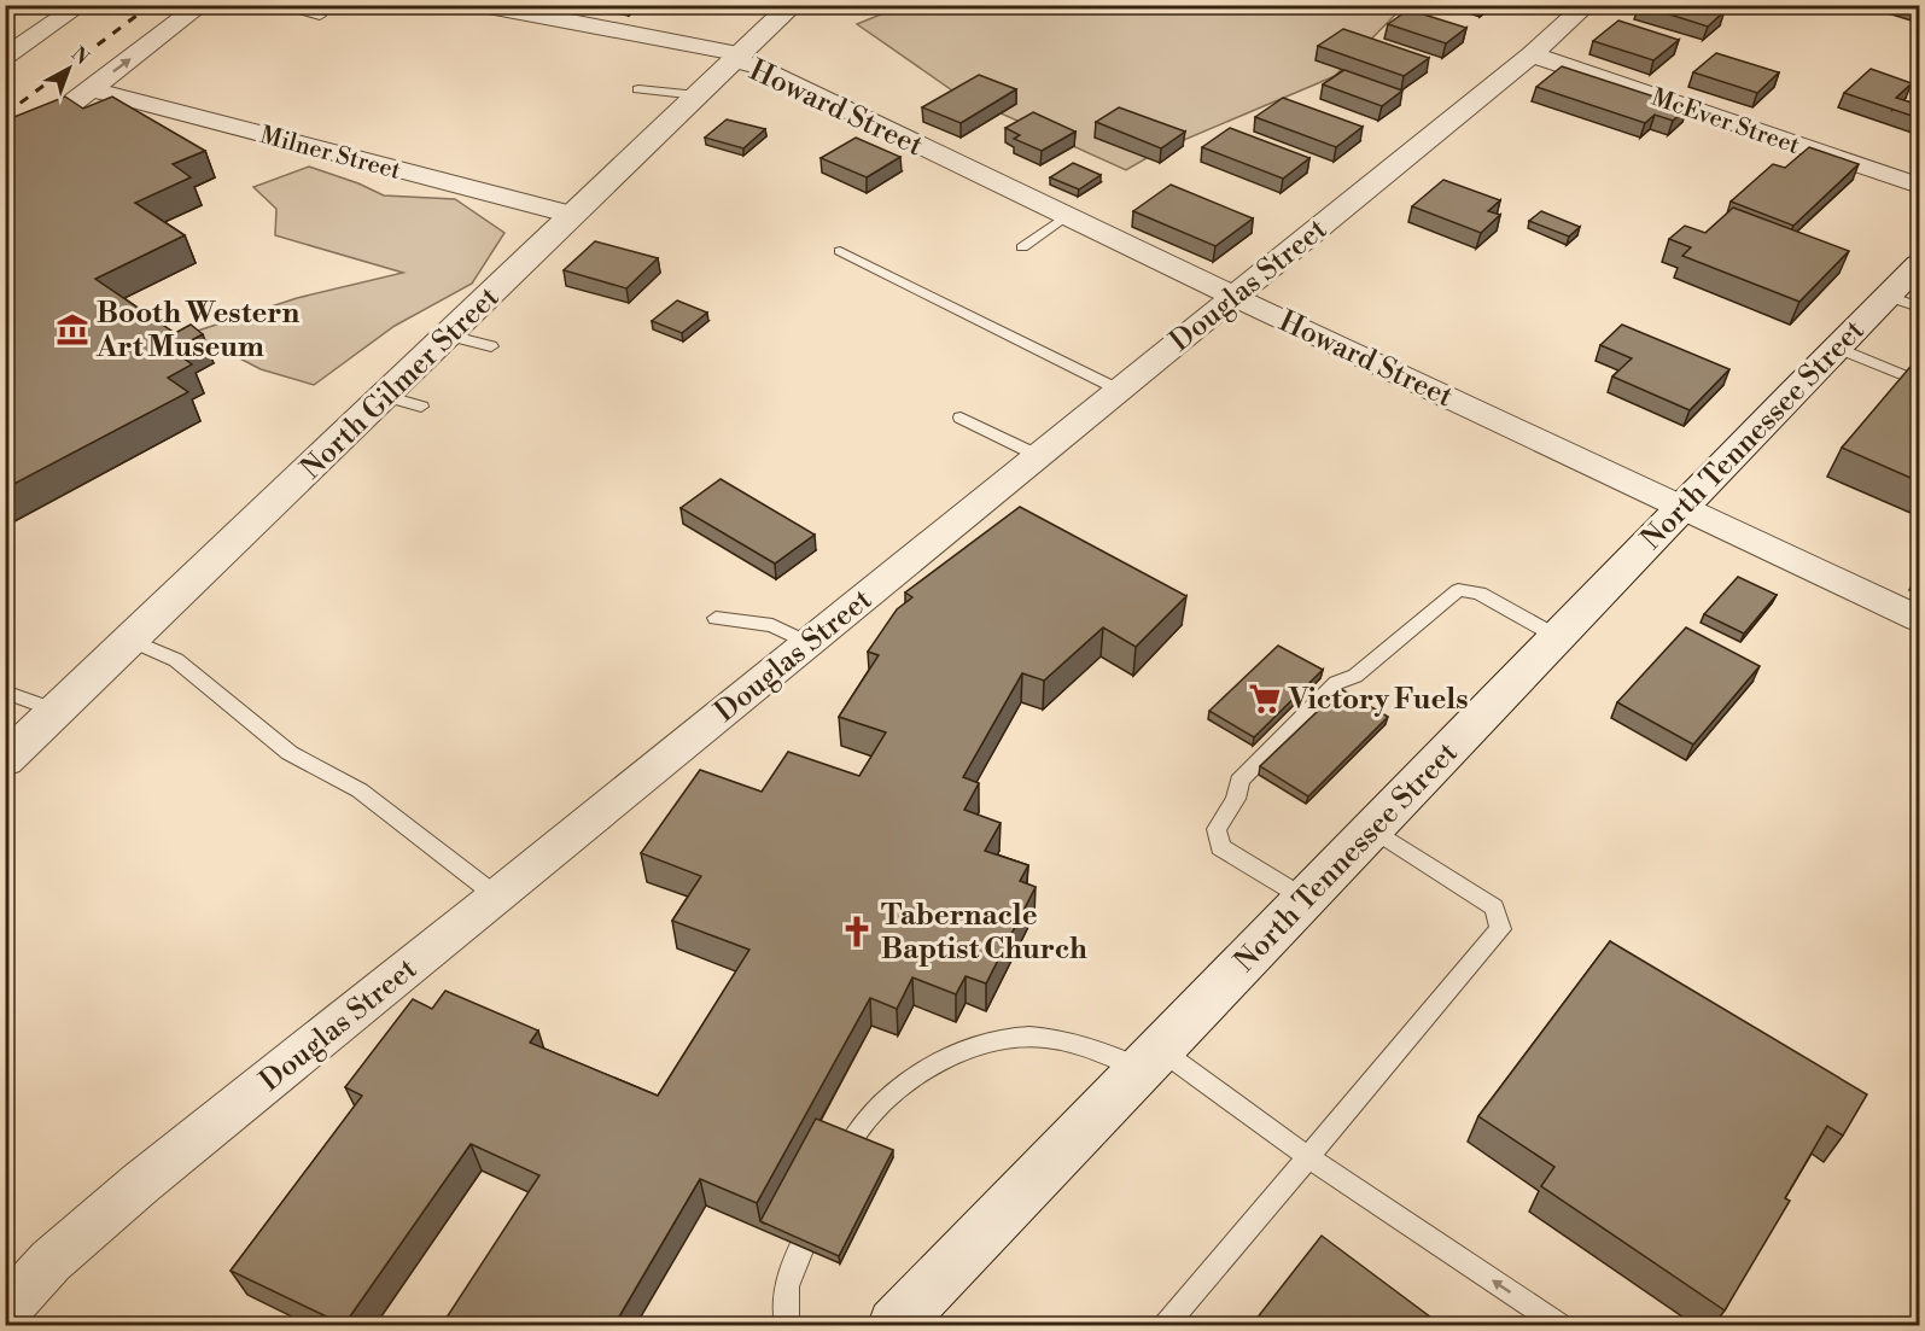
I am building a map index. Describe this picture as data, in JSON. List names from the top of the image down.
{
  "streets": {
    "main road": ["North Gilmer Street", "North Tennessee Street"],
    "street": [
      "Howard Street",
      "McEver Street",
      "Milner Street",
      "Douglas Street"
    ]
  },
  "crossings": [
    ["Howard Street", "Douglas Street"],
    ["Howard Street", "North Gilmer Street"],
    ["Howard Street", "North Tennessee Street"],
    ["McEver Street", "Douglas Street"],
    ["Milner Street", "North Gilmer Street"]
  ],
  "places": {
    "museum": ["Booth Western Art Museum"],
    "supermarket": ["Victory Fuels"],
    "church": ["Tabernacle Baptist Church"]
  },
  "north": "top right"
}
